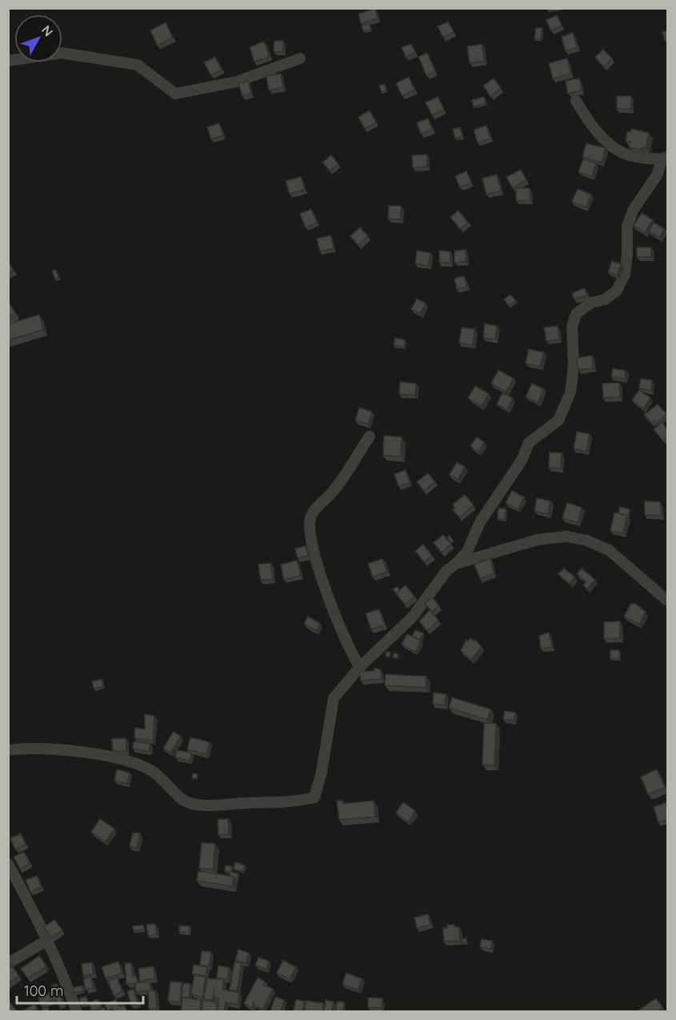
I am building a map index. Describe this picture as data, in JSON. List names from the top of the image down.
{
  "scale_bar": "100 m",
  "north": "top right"
}
